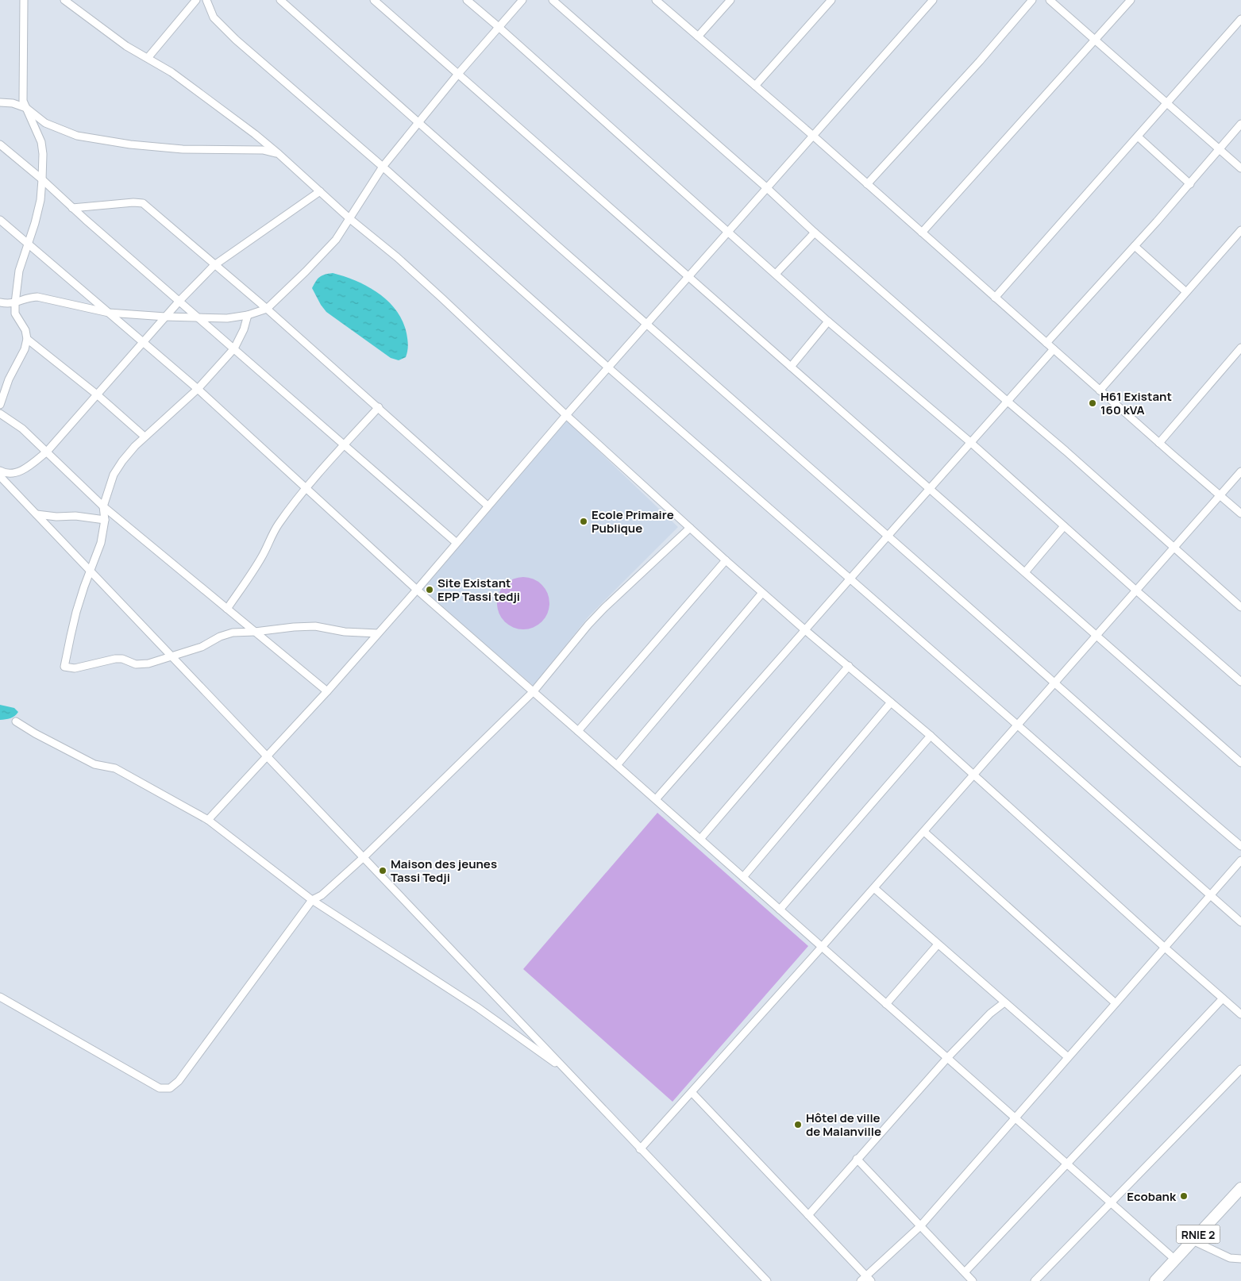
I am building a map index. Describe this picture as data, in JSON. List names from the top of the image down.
{
  "streets": {
    "main road": ["RNIE 2"]
  },
  "places": [
    "H61 Existant 160 kVA",
    "Ecole Primaire Publique",
    "Site Existant EPP Tassi tedji",
    "Maison des jeunes Tassi Tedji",
    "Hôtel de ville de Malanville",
    "Ecobank"
  ]
}
